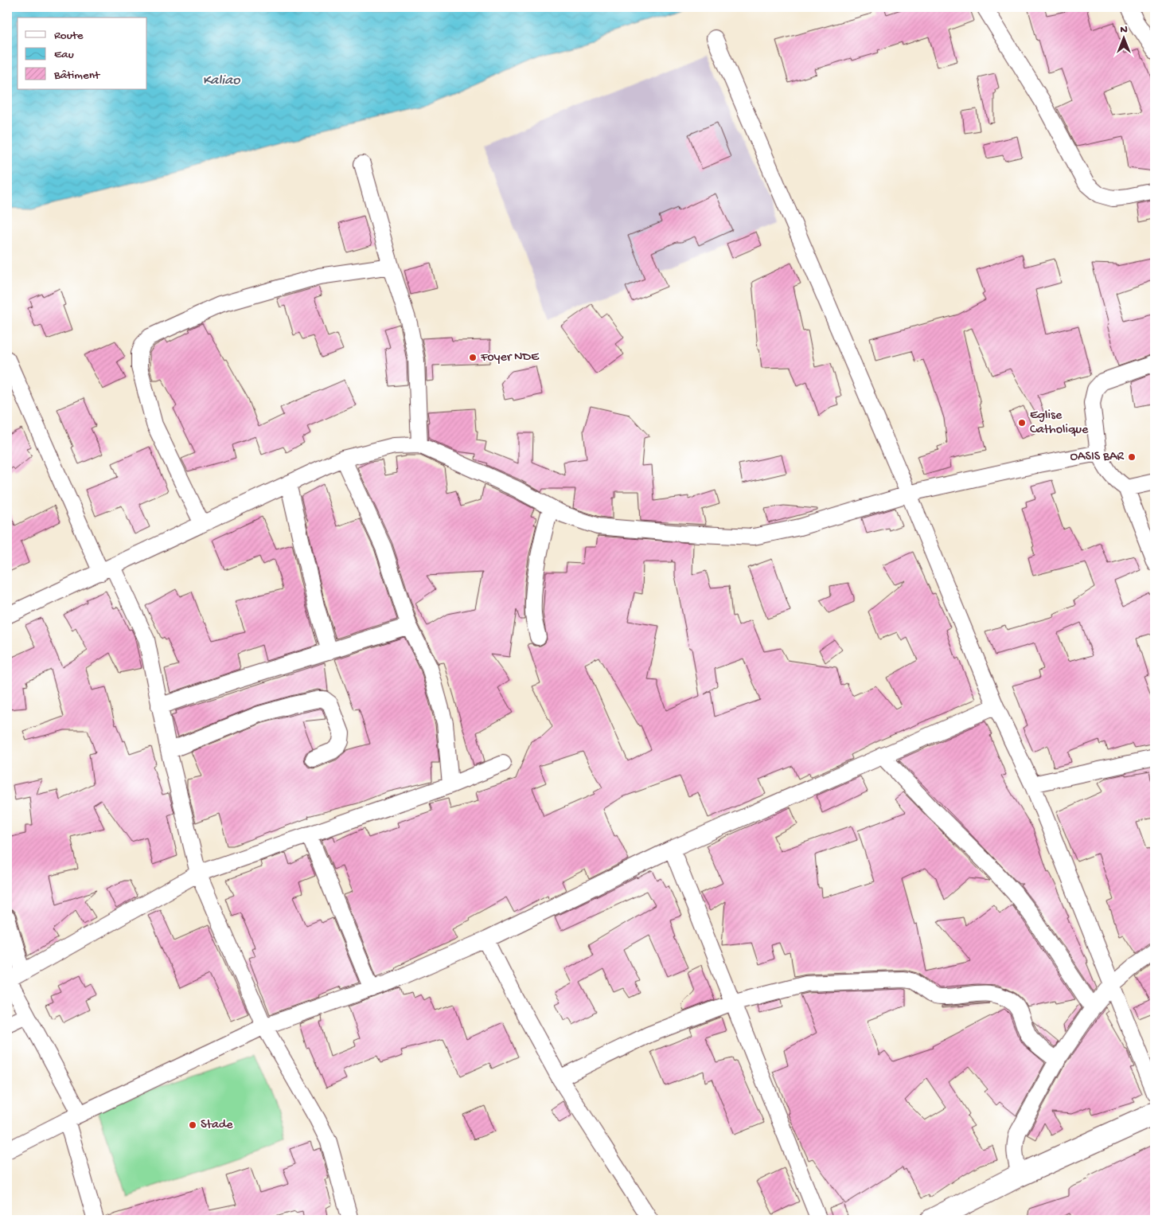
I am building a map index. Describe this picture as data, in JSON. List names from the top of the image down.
{
  "water": ["Kaliao"],
  "places": [
    "Foyer NDE",
    "Eglise Catholique",
    "OASIS BAR",
    "Stade"
  ],
  "legend": ["Route", "Eau", "Bâtiment"],
  "north": "top"
}
